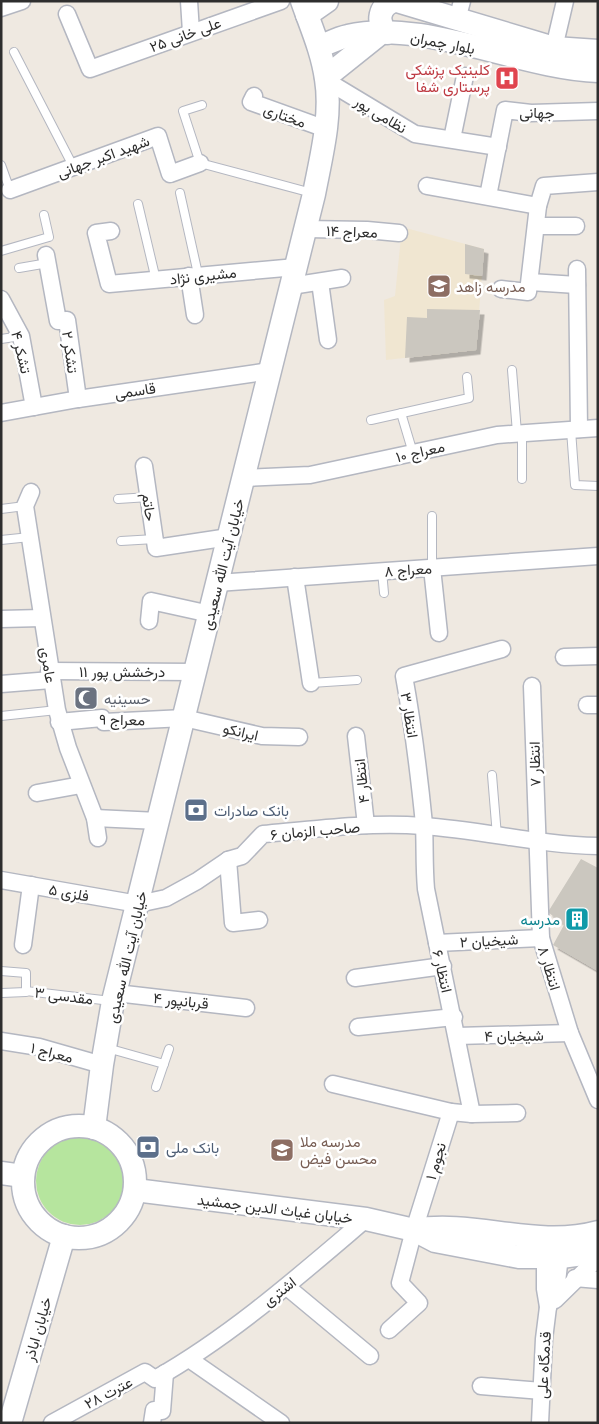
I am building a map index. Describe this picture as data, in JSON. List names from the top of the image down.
{
  "streets": {
    "main road": [
      "بلوار چمران",
      "خیابان آیت الله سعیدی",
      "خیابان غیاث الدین جمشید",
      "خیابان اباذر"
    ],
    "street": [
      "علی خانی ۲۵",
      "جهانی",
      "نظامی پور",
      "مختاری",
      "شهید اکبر جهانی",
      "معراج ۱۴",
      "مشیری نژاد",
      "تشکر ۴",
      "تشکر ۲",
      "قاسمی",
      "معراج ۱۰",
      "حاتم",
      "معراج ۸",
      "عامری",
      "درخشش پور ۱۱",
      "انتظار ۳",
      "معراج ۹",
      "ایرانکو",
      "انتظار ۷",
      "انتظار ۴",
      "صاحب الزمان ۶",
      "فلزی ۵",
      "شیخیان ۲",
      "انتظار ۸",
      "انتظار ۶",
      "قربانپور ۴",
      "شیخیان ۴",
      "معراج ۱",
      "نجوم ۱",
      "اشتری",
      "قدمگاه علی",
      "عترت ۲۸"
    ],
    "lane": ["مقدسی ۳"]
  },
  "crossings": [
    ["بلوار چمران", "خیابان آیت الله سعیدی"],
    ["جهانی", "نظامی پور"],
    ["نظامی پور", "خیابان آیت الله سعیدی"],
    ["مختاری", "خیابان آیت الله سعیدی"],
    ["معراج ۱۴", "خیابان آیت الله سعیدی"],
    ["مشیری نژاد", "خیابان آیت الله سعیدی"],
    ["تشکر ۴", "قاسمی"],
    ["تشکر ۲", "قاسمی"],
    ["قاسمی", "خیابان آیت الله سعیدی"],
    ["معراج ۱۰", "خیابان آیت الله سعیدی"],
    ["خیابان آیت الله سعیدی", "معراج ۸"],
    ["خیابان آیت الله سعیدی", "درخشش پور ۱۱"],
    ["خیابان آیت الله سعیدی", "معراج ۹"],
    ["خیابان آیت الله سعیدی", "ایرانکو"],
    ["خیابان آیت الله سعیدی", "صاحب الزمان ۶"],
    ["خیابان آیت الله سعیدی", "فلزی ۵"],
    ["خیابان آیت الله سعیدی", "مقدسی ۳"],
    ["خیابان آیت الله سعیدی", "قربانپور ۴"],
    ["خیابان آیت الله سعیدی", "معراج ۱"],
    ["خیابان آیت الله سعیدی", "خیابان غیاث الدین جمشید"],
    ["خیابان آیت الله سعیدی", "خیابان اباذر"],
    ["عامری", "درخشش پور ۱۱"],
    ["عامری", "معراج ۹"],
    ["انتظار ۳", "صاحب الزمان ۶"],
    ["انتظار ۳", "انتظار ۶"],
    ["معراج ۹", "ایرانکو"],
    ["انتظار ۷", "صاحب الزمان ۶"],
    ["انتظار ۷", "انتظار ۸"],
    ["انتظار ۴", "صاحب الزمان ۶"],
    ["صاحب الزمان ۶", "فلزی ۵"],
    ["صاحب الزمان ۶", "انتظار ۸"],
    ["صاحب الزمان ۶", "انتظار ۶"],
    ["شیخیان ۲", "انتظار ۸"],
    ["شیخیان ۲", "انتظار ۶"],
    ["انتظار ۸", "شیخیان ۴"],
    ["انتظار ۶", "شیخیان ۴"],
    ["مقدسی ۳", "قربانپور ۴"],
    ["نجوم ۱", "خیابان غیاث الدین جمشید"],
    ["خیابان غیاث الدین جمشید", "اشتری"],
    ["خیابان غیاث الدین جمشید", "خیابان اباذر"],
    ["خیابان غیاث الدین جمشید", "قدمگاه علی"]
  ],
  "places": {
    "hospital": ["کلینیک پزشکی پرستاری شفا"],
    "school or university": ["مدرسه زاهد", "مدرسه ملا محسن فیض"],
    "mosque": ["حسینیه"],
    "bank": ["بانک صادرات", "بانک ملی"],
    "building": ["مدرسه"]
  }
}
